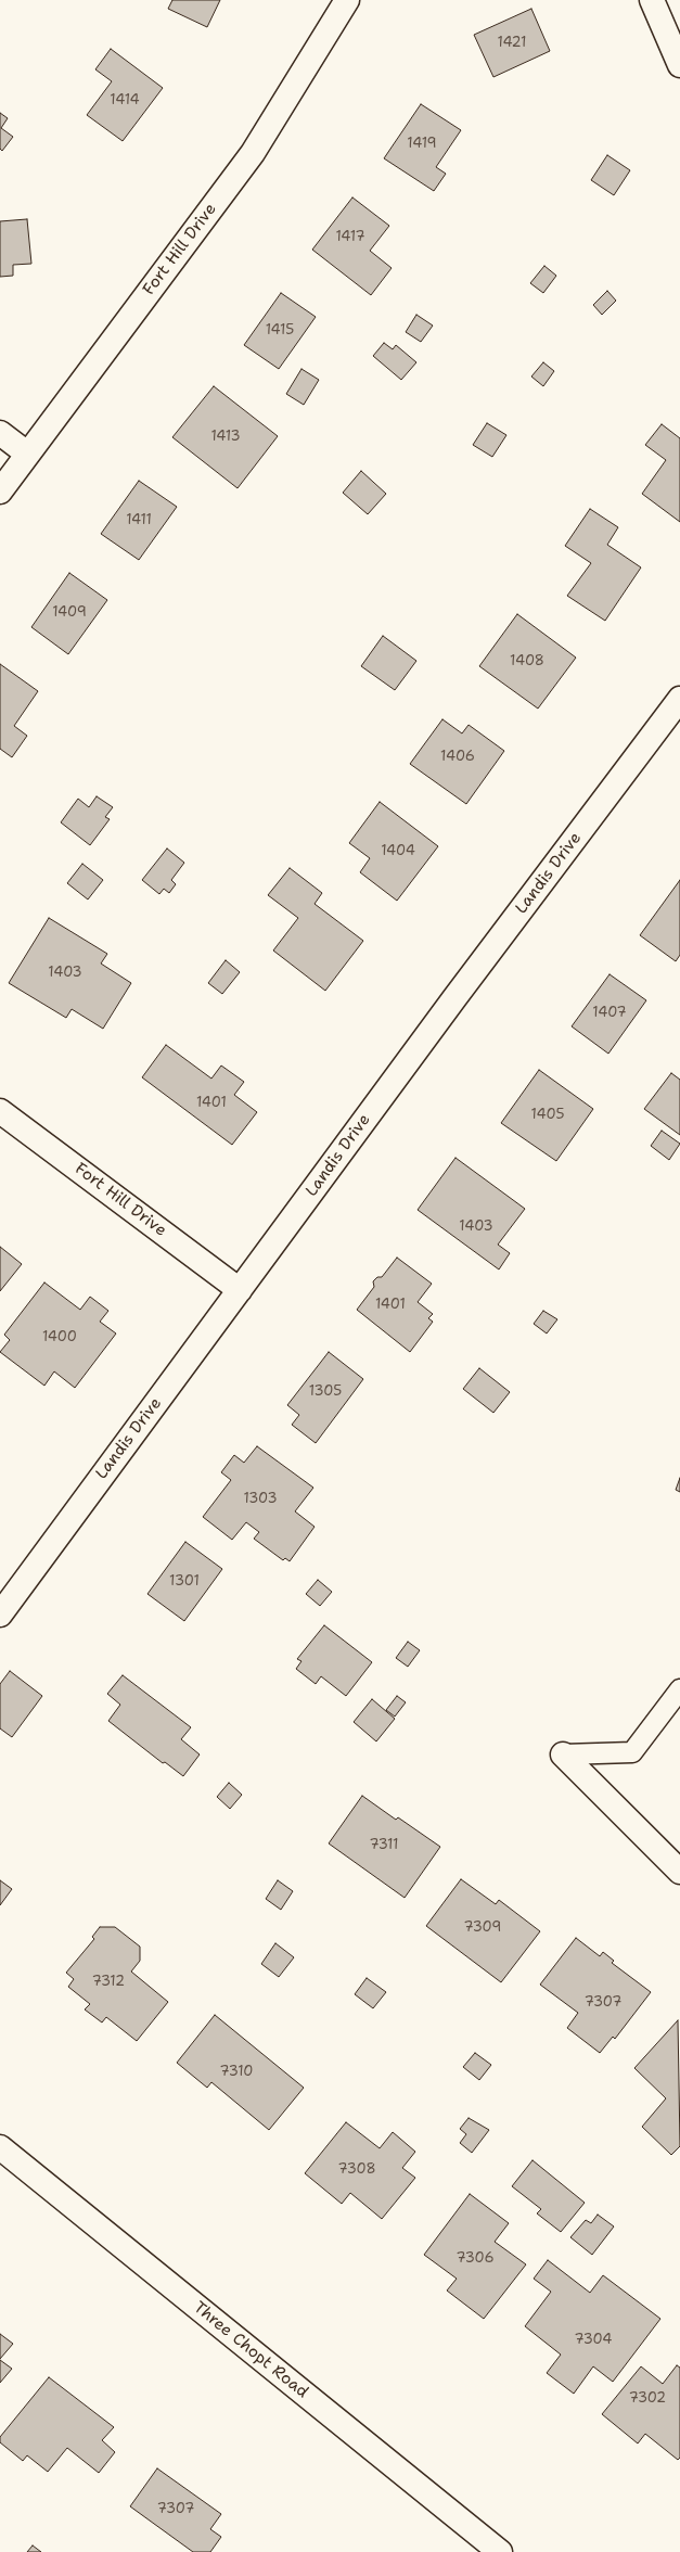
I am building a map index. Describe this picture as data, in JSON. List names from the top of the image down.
{
  "streets": {
    "street": ["Fort Hill Drive", "Landis Drive", "Three Chopt Road"]
  },
  "crossings": [
    ["Fort Hill Drive", "Landis Drive"]
  ],
  "house_numbers": [
    "1421",
    "1414",
    "1419",
    "1417",
    "1415",
    "1413",
    "1411",
    "1409",
    "1408",
    "1406",
    "1404",
    "1403",
    "1407",
    "1401",
    "1405",
    "1403",
    "1401",
    "1400",
    "1305",
    "1303",
    "1301",
    "7311",
    "7309",
    "7312",
    "7307",
    "7310",
    "7308",
    "7306",
    "7304",
    "7302",
    "7307"
  ]
}
